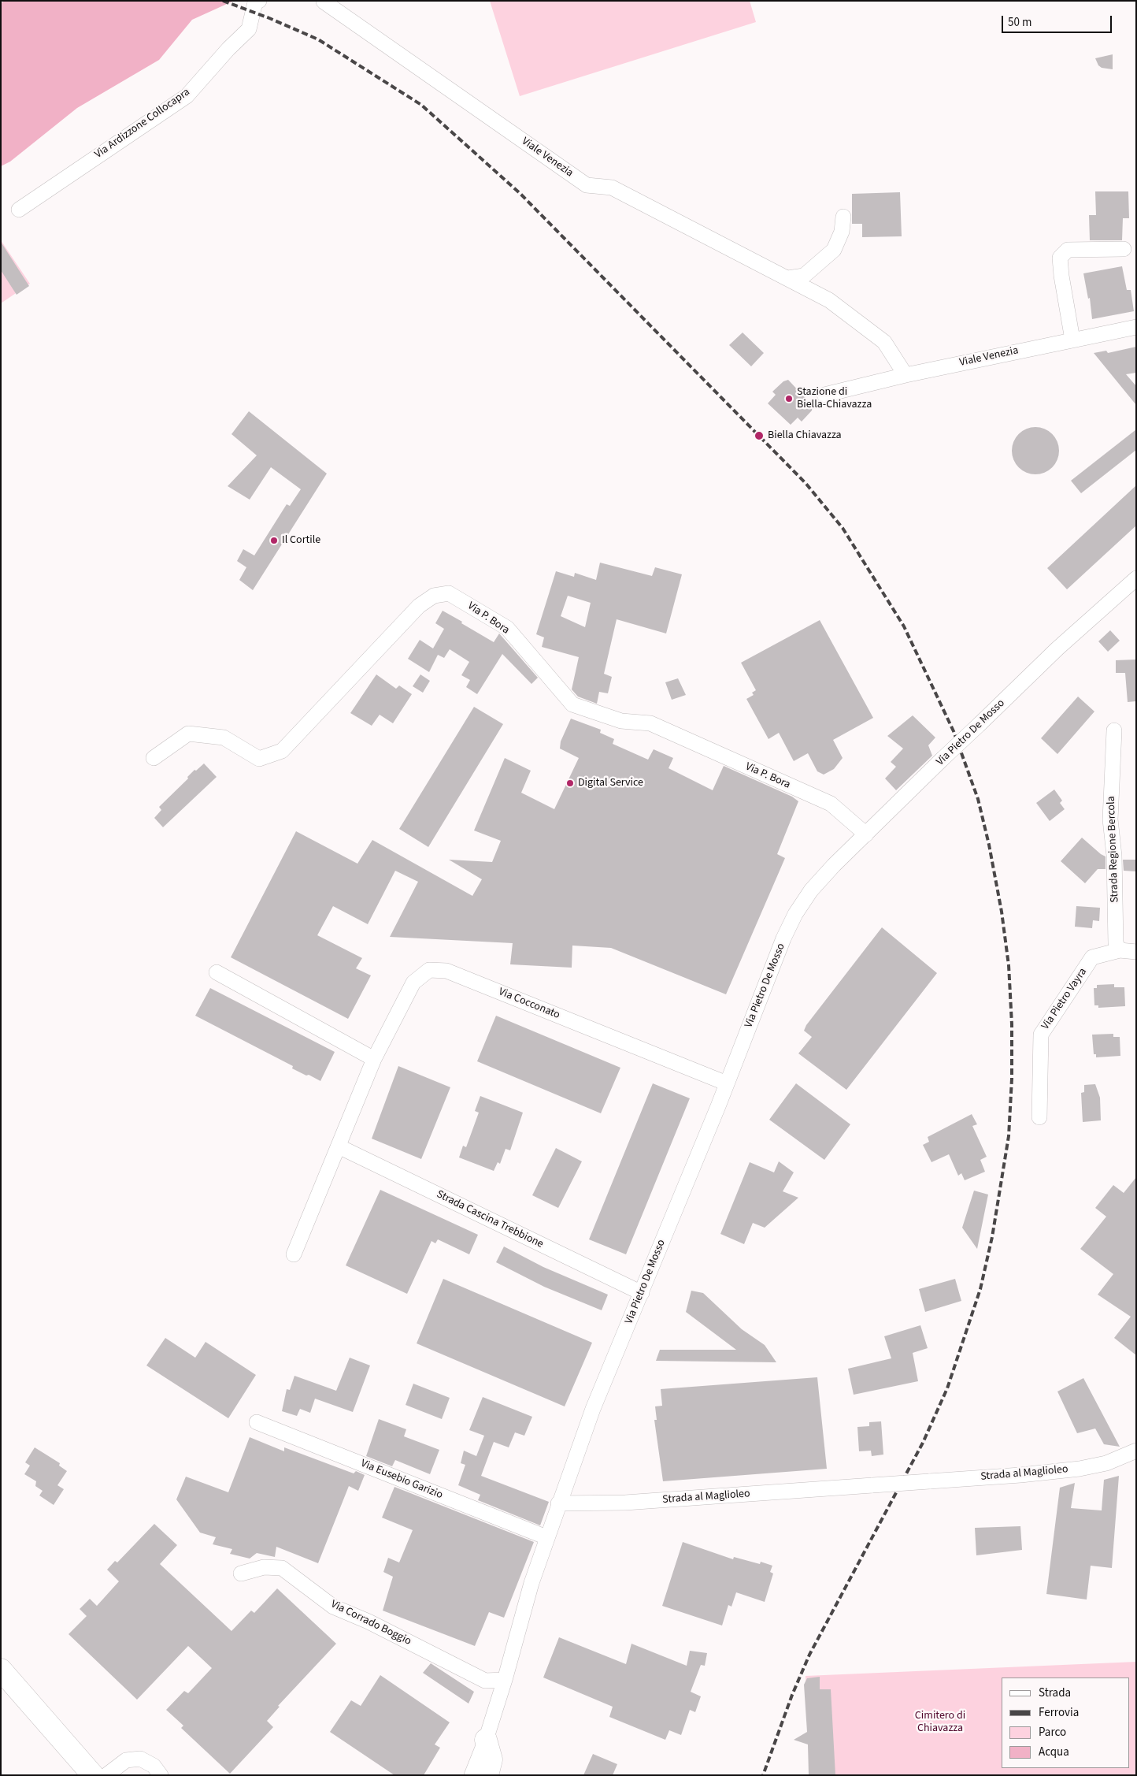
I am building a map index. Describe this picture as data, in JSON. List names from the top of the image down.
{
  "streets": {
    "street": [
      "Via Ardizzone Collocapra",
      "Viale Venezia",
      "Via P. Bora",
      "Via Pietro De Mosso",
      "Strada Regione Bercola",
      "Via Pietro Vayra",
      "Via Cocconato",
      "Strada Cascina Trebbione",
      "Strada al Maglioleo",
      "Via Eusebio Garizio",
      "Via Corrado Boggio"
    ]
  },
  "crossings": [
    ["Via P. Bora", "Via Pietro De Mosso"],
    ["Via Pietro De Mosso", "Via Cocconato"],
    ["Via Pietro De Mosso", "Strada Cascina Trebbione"],
    ["Via Pietro De Mosso", "Strada al Maglioleo"],
    ["Strada Regione Bercola", "Via Pietro Vayra"]
  ],
  "parks": ["Cimitero di Chiavazza"],
  "places": [
    "Stazione di Biella-Chiavazza",
    "Biella Chiavazza",
    "Il Cortile",
    "Digital Service"
  ],
  "legend": [
    "Strada",
    "Ferrovia",
    "Parco",
    "Acqua"
  ],
  "scale_bar": "50 m"
}
